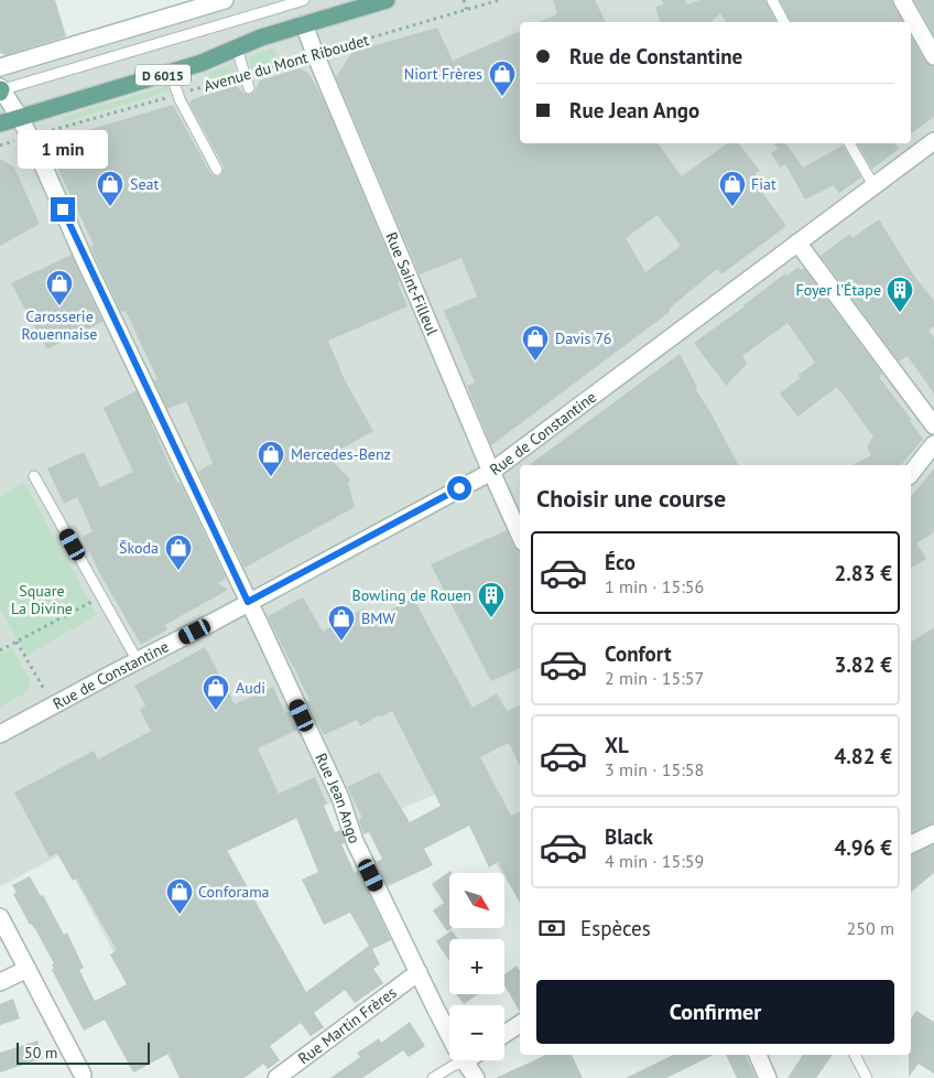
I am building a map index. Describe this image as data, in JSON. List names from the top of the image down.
{
  "streets": {
    "main road": ["Avenue du Mont Riboudet", "D 6015"],
    "street": [
      "Rue Saint-Filleul",
      "Rue de Constantine",
      "Rue Jean Ango",
      "Rue Martin Frères"
    ]
  },
  "crossings": [
    ["Avenue du Mont Riboudet", "Rue Saint-Filleul"],
    ["Avenue du Mont Riboudet", "Rue Jean Ango"],
    ["Rue Saint-Filleul", "Rue de Constantine"],
    ["Rue de Constantine", "Rue Jean Ango"],
    ["Rue Jean Ango", "Rue Martin Frères"]
  ],
  "parks": ["Square La Divine"],
  "places": {
    "shop": [
      "Niort Frères",
      "Seat",
      "Fiat",
      "Carosserie Rouennaise",
      "Davis 76",
      "Mercedes-Benz",
      "Škoda",
      "BMW",
      "Audi",
      "Conforama"
    ],
    "building": ["Foyer l'Étape", "Bowling de Rouen"]
  },
  "scale_bar": "50 m",
  "north": "bottom right",
  "page": {
    "banner": ["Rue de Constantine", "Rue Jean Ango"],
    "bubble": "1 min",
    "heading": "Choisir une course",
    "list": [
      {
        "name": "Éco",
        "note": "1 min · 15:56",
        "value": "2.83 €"
      },
      {
        "name": "Confort",
        "note": "2 min · 15:57",
        "value": "3.82 €"
      },
      {
        "name": "XL",
        "note": "3 min · 15:58",
        "value": "4.82 €"
      },
      {
        "name": "Black",
        "note": "4 min · 15:59",
        "value": "4.96 €"
      }
    ],
    "map_buttons": ["+", "−"],
    "pay": ["Espèces", "250 m"],
    "buttons": "Confirmer",
    "scale": "50 m"
  }
}
